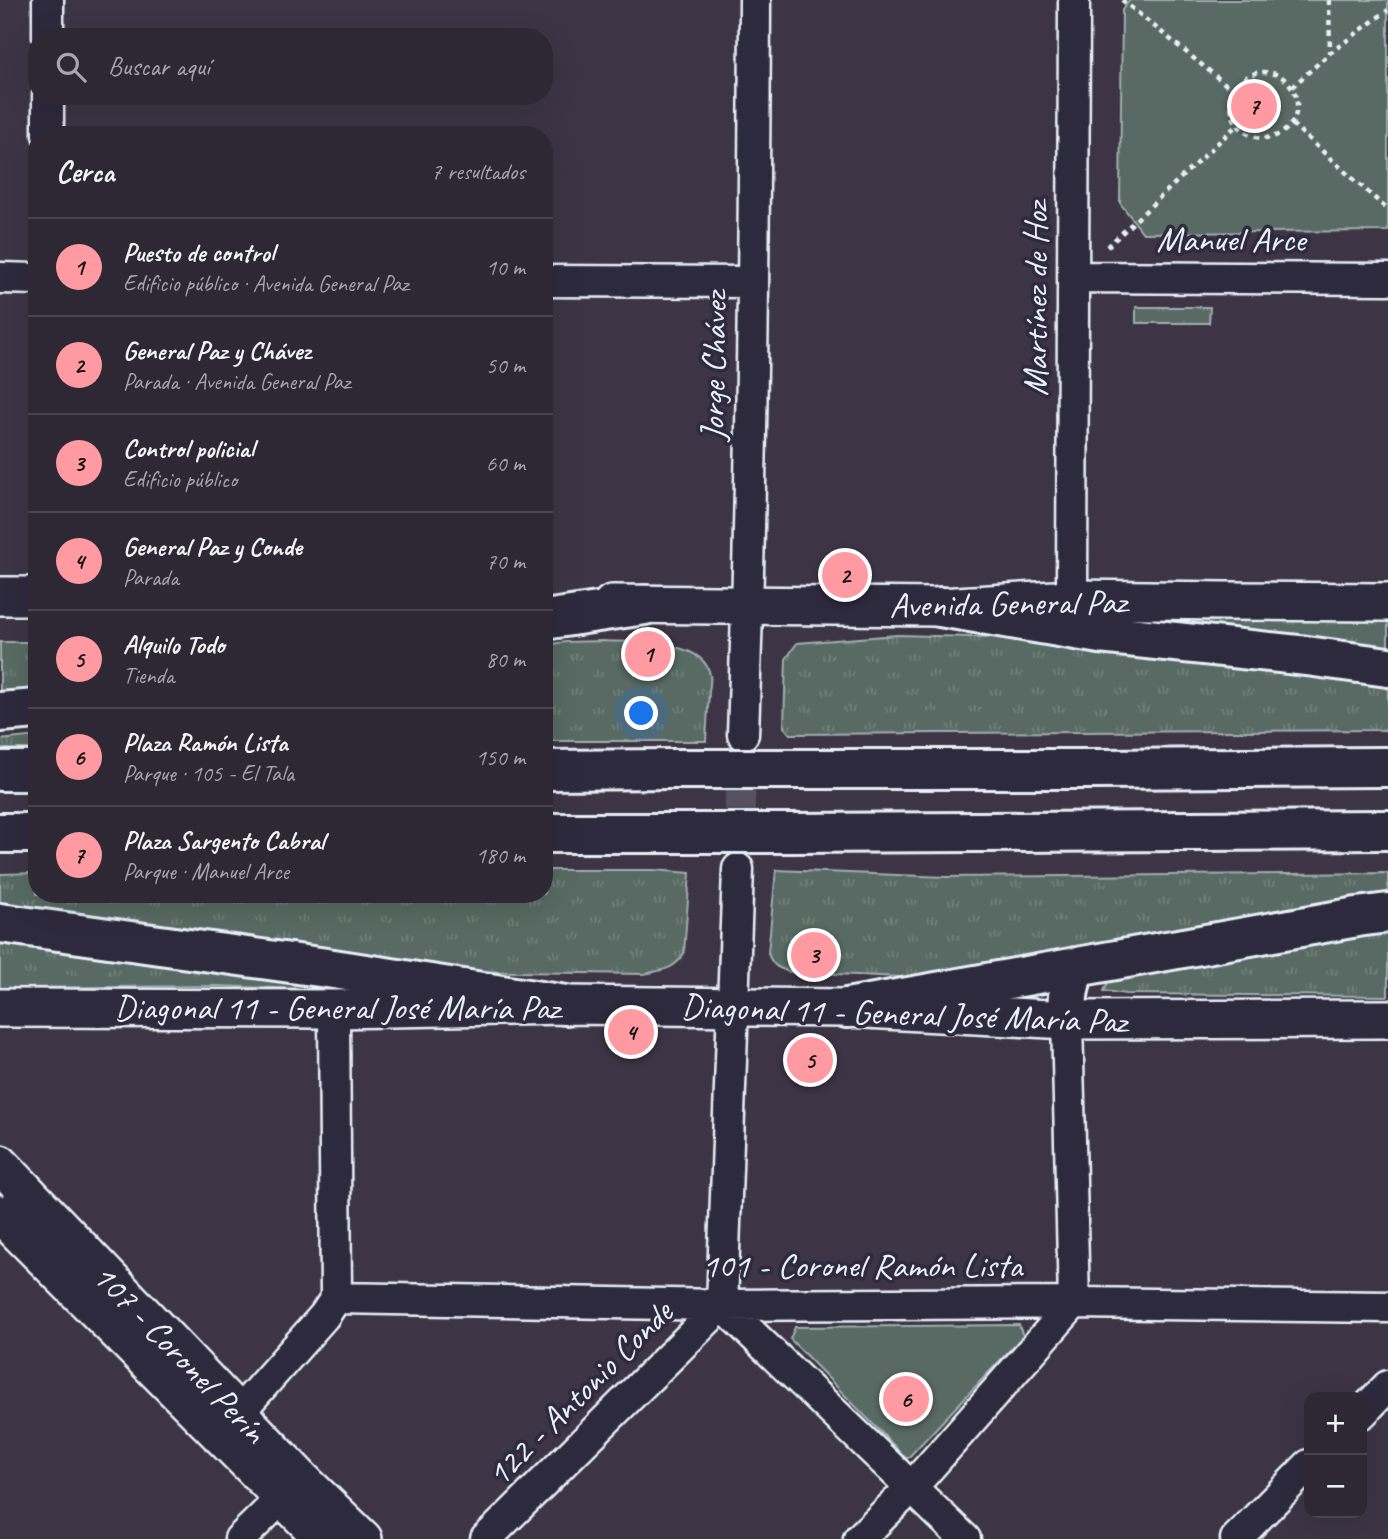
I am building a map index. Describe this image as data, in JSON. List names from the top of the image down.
{
  "streets": {
    "street": [
      "Manuel Arce",
      "Martínez de Hoz",
      "Jorge Chávez",
      "Avenida General Paz",
      "Diagonal 11 - General José María Paz",
      "101 - Coronel Ramón Lista",
      "107 - Coronel Perín",
      "122 - Antonio Conde"
    ]
  },
  "crossings": [
    ["Manuel Arce", "Martínez de Hoz"],
    ["Martínez de Hoz", "Avenida General Paz"],
    ["Jorge Chávez", "Avenida General Paz"],
    ["Diagonal 11 - General José María Paz", "122 - Antonio Conde"],
    ["101 - Coronel Ramón Lista", "122 - Antonio Conde"]
  ],
  "page": {
    "search": "Buscar aquí",
    "pins": [
      "7",
      "2",
      "1",
      "3",
      "4",
      "5",
      "6"
    ],
    "heading": ["Cerca", "7 resultados"],
    "list": [
      {
        "mark": "1",
        "name": "Puesto de control",
        "note": "Edificio público · Avenida General Paz",
        "value": "10 m"
      },
      {
        "mark": "2",
        "name": "General Paz y Chávez",
        "note": "Parada · Avenida General Paz",
        "value": "50 m"
      },
      {
        "mark": "3",
        "name": "Control policial",
        "note": "Edificio público",
        "value": "60 m"
      },
      {
        "mark": "4",
        "name": "General Paz y Conde",
        "note": "Parada",
        "value": "70 m"
      },
      {
        "mark": "5",
        "name": "Alquilo Todo",
        "note": "Tienda",
        "value": "80 m"
      },
      {
        "mark": "6",
        "name": "Plaza Ramón Lista",
        "note": "Parque · 105 - El Tala",
        "value": "150 m"
      },
      {
        "mark": "7",
        "name": "Plaza Sargento Cabral",
        "note": "Parque · Manuel Arce",
        "value": "180 m"
      }
    ],
    "map_buttons": ["+", "−"]
  }
}
